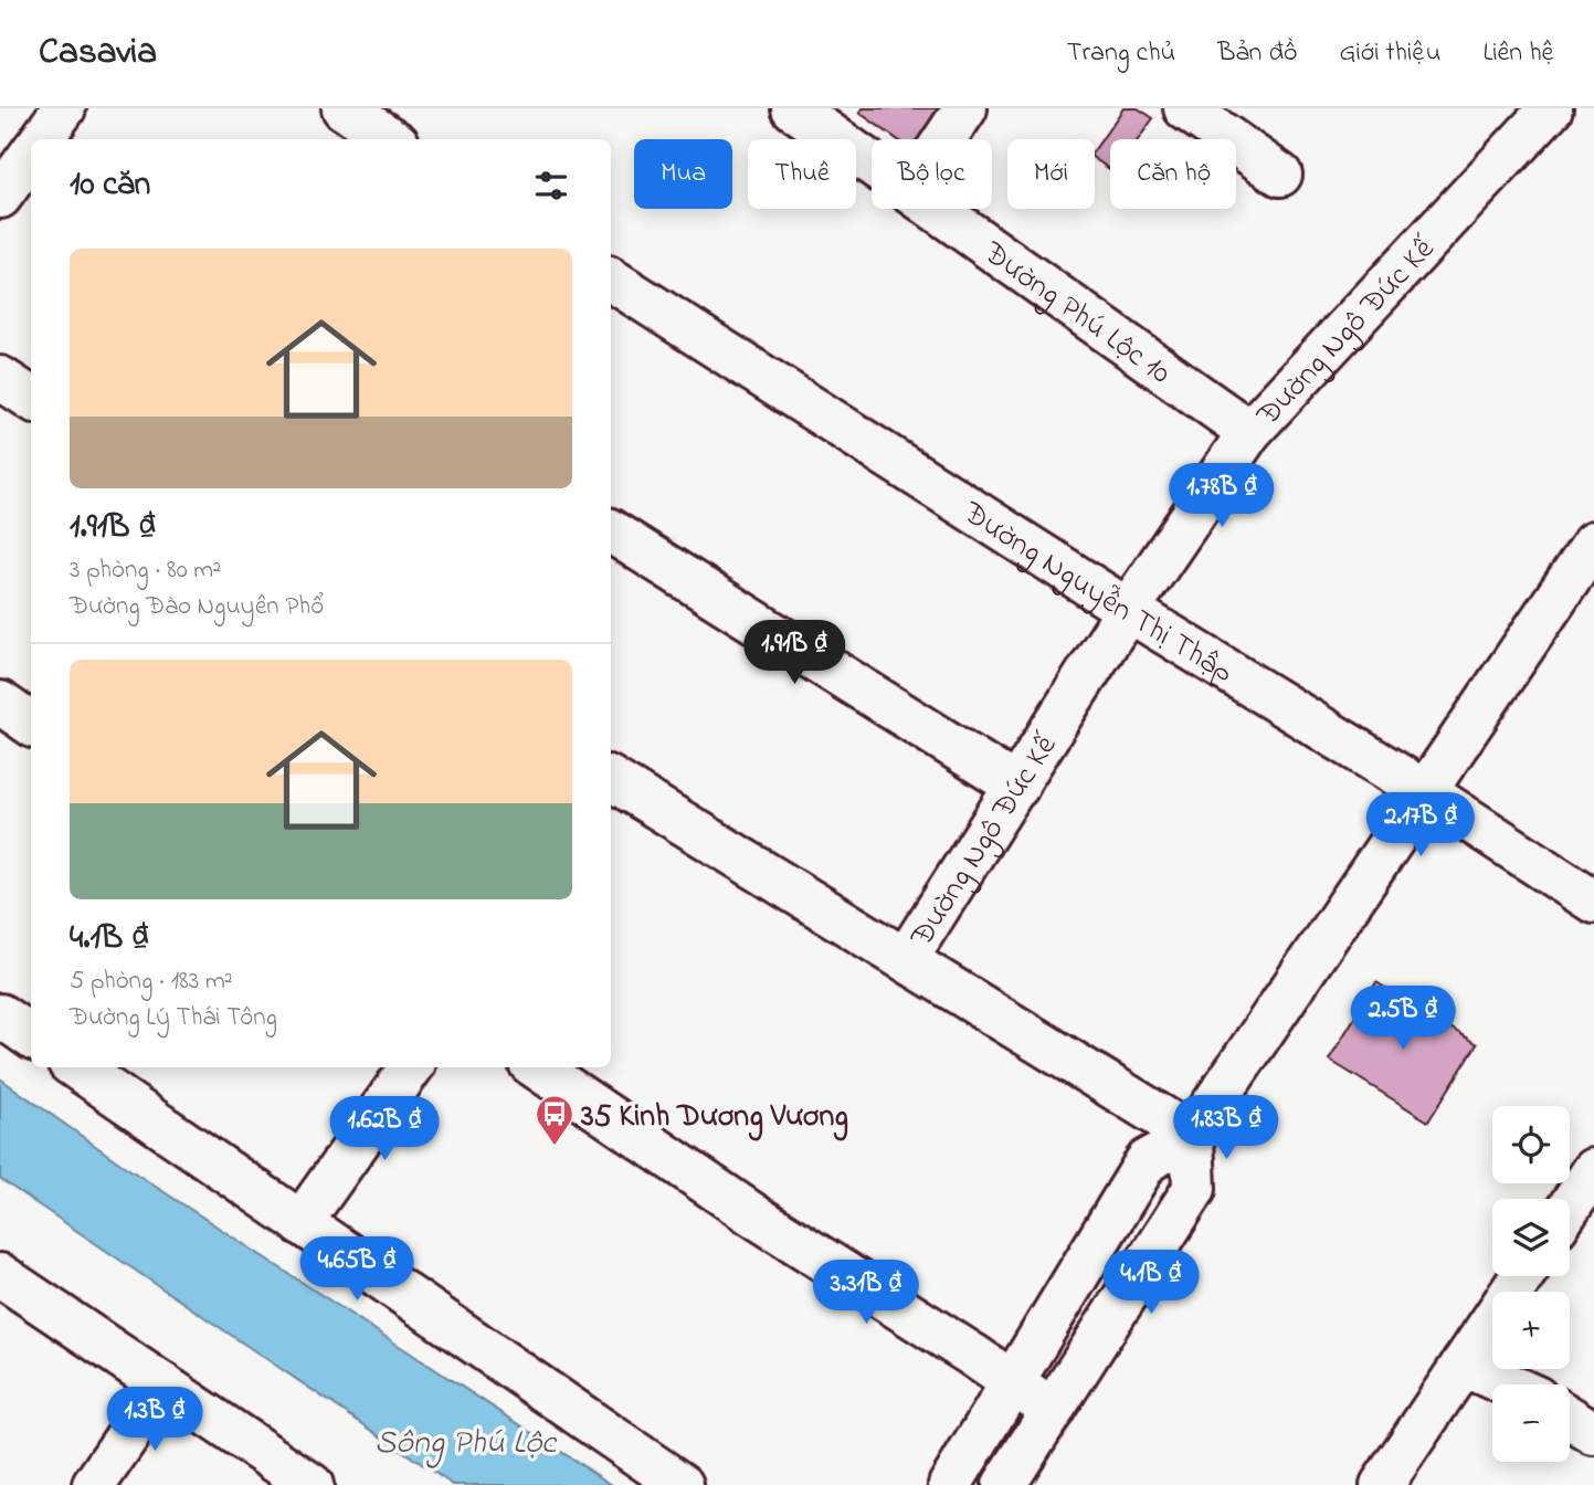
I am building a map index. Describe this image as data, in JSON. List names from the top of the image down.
{
  "streets": {
    "street": ["Đường Phú Lộc 10", "Đường Ngô Đức Kế", "Đường Nguyễn Thị Thập"]
  },
  "crossings": [
    ["Đường Phú Lộc 10", "Đường Ngô Đức Kế"],
    ["Đường Ngô Đức Kế", "Đường Nguyễn Thị Thập"]
  ],
  "water": ["Sông Phú Lộc"],
  "places": {
    "bus stop": ["35 Kinh Dương Vương"]
  },
  "page": {
    "header": "Casavia",
    "nav": [
      "Trang chủ",
      "Bản đồ",
      "Giới thiệu",
      "Liên hệ"
    ],
    "chip": [
      "Mua",
      "Thuê",
      "Bộ lọc",
      "Mới",
      "Căn hộ"
    ],
    "heading": "10 căn",
    "list": [
      {
        "name": "1.91B ₫",
        "note": "3 phòng · 80 m² · Đường Đào Nguyên Phổ"
      },
      {
        "name": "4.1B ₫",
        "note": "5 phòng · 183 m² · Đường Lý Thái Tông"
      }
    ],
    "price": [
      "1.78B ₫",
      "1.91B ₫",
      "2.17B ₫",
      "2.5B ₫",
      "1.83B ₫",
      "1.62B ₫",
      "4.65B ₫",
      "4.1B ₫",
      "3.31B ₫",
      "1.3B ₫"
    ],
    "map_buttons": ["+", "−"]
  }
}
